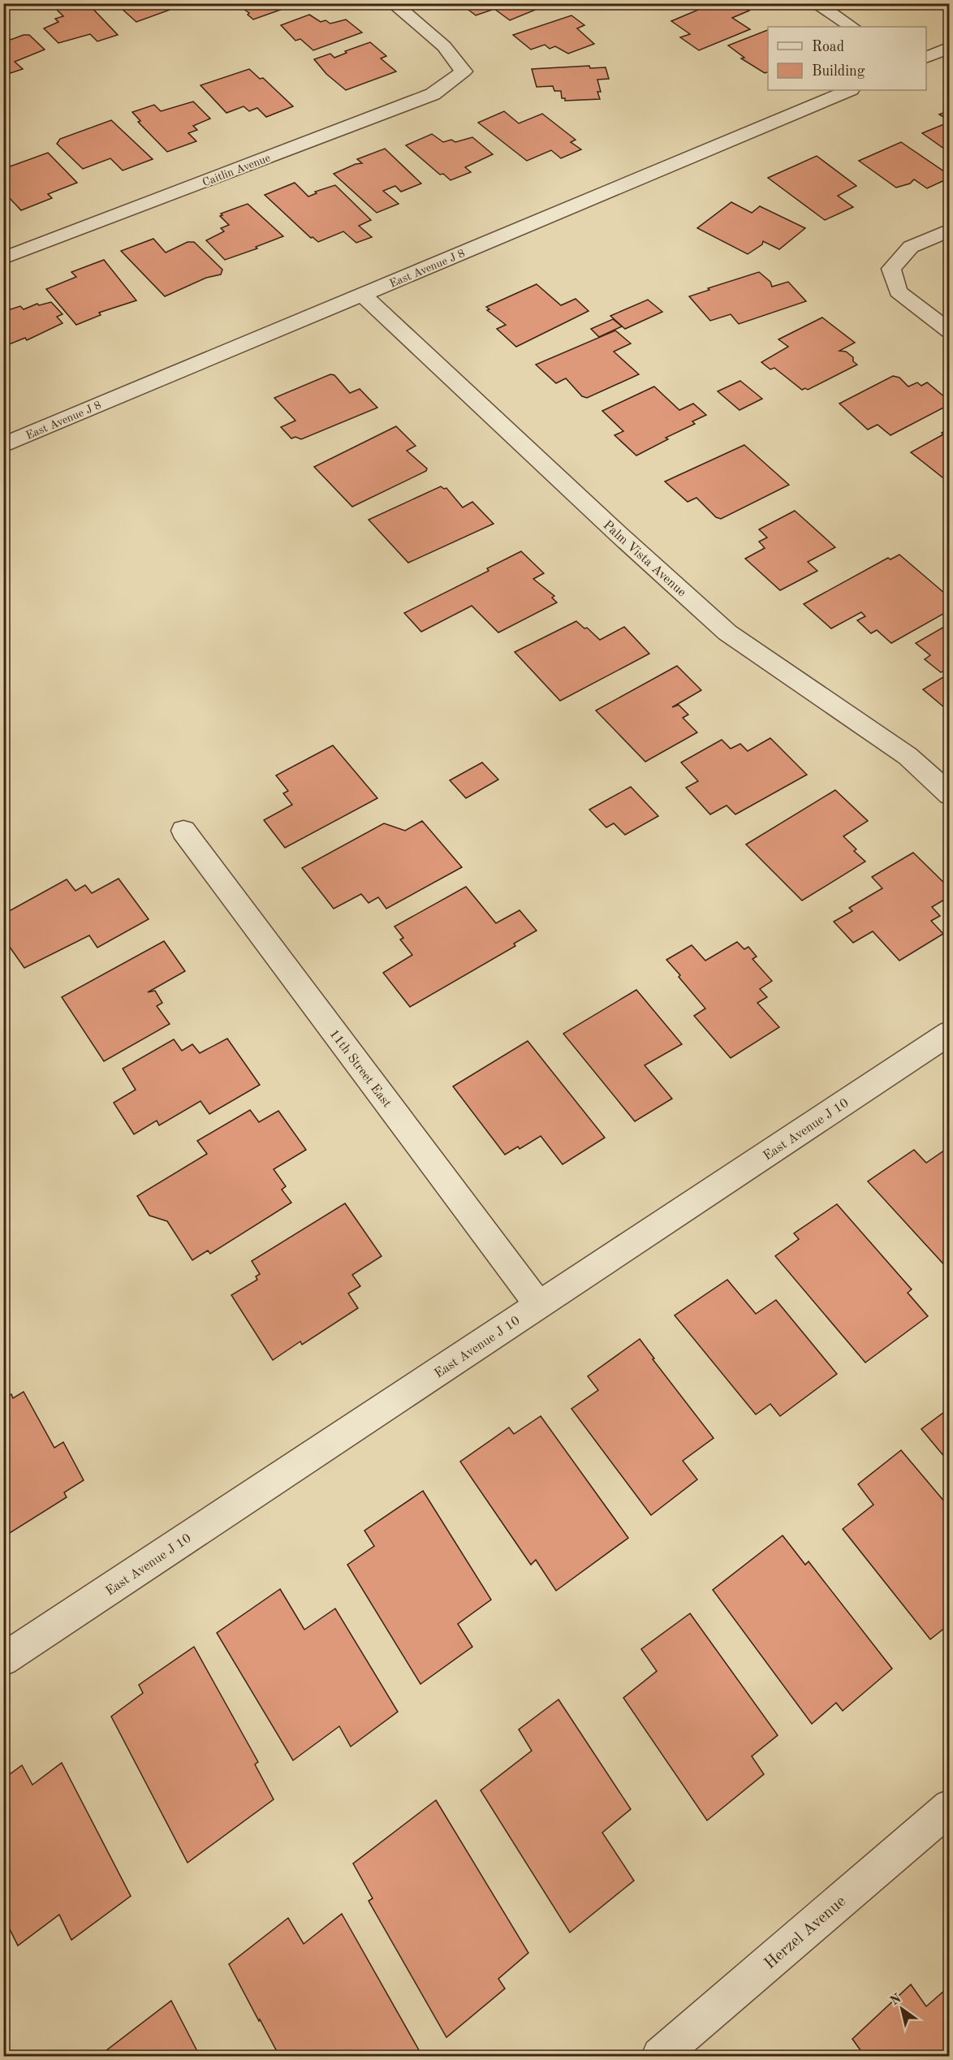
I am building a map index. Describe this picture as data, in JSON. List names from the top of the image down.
{
  "streets": {
    "street": [
      "Caitlin Avenue",
      "East Avenue J 8",
      "Palm Vista Avenue",
      "11th Street East",
      "East Avenue J 10",
      "Herzel Avenue"
    ]
  },
  "crossings": [
    ["East Avenue J 8", "Palm Vista Avenue"],
    ["11th Street East", "East Avenue J 10"]
  ],
  "legend": ["Road", "Building"],
  "north": "top left"
}
